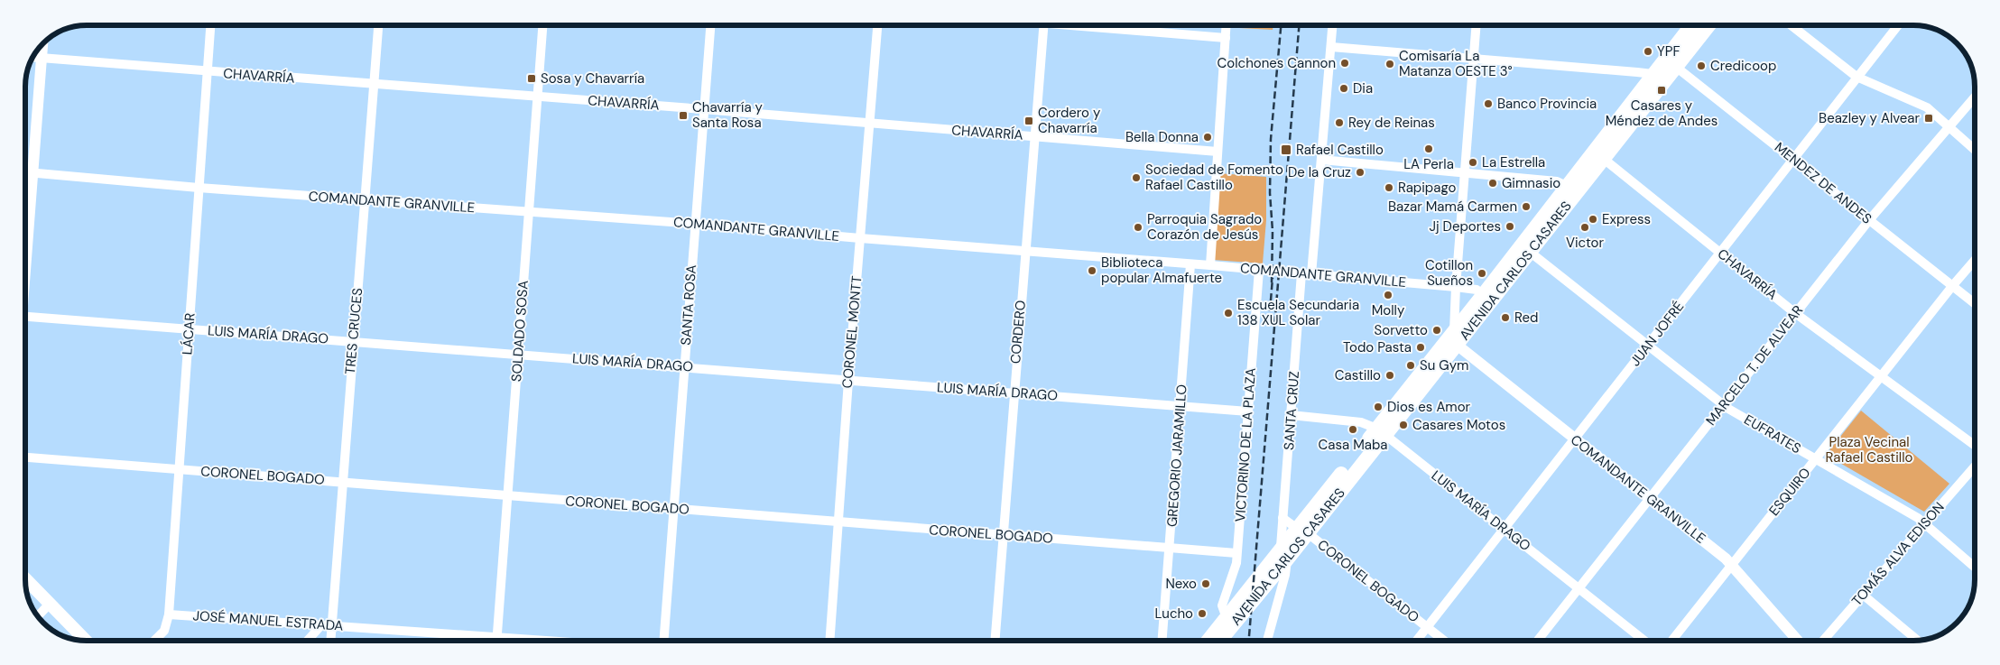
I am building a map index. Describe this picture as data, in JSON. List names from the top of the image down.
{
  "streets": {
    "main road": ["AVENIDA CARLOS CASARES"],
    "street": [
      "CHAVARRÍA",
      "MENDEZ DE ANDES",
      "COMANDANTE GRANVILLE",
      "SANTA ROSA",
      "TRES CRUCES",
      "SOLDADO SOSA",
      "CORONEL MONTT",
      "CORDERO",
      "LÁCAR",
      "JUAN JOFRÉ",
      "LUIS MARÍA DRAGO",
      "MARCELO T. DE ALVEAR",
      "SANTA CRUZ",
      "EUFRATES",
      "VICTORINO DE LA PLAZA",
      "GREGORIO JARAMILLO",
      "CORONEL BOGADO",
      "ESQUIRO",
      "TOMÁS ALVA EDISON",
      "JOSÉ MANUEL ESTRADA"
    ]
  },
  "crossings": [
    ["CHAVARRÍA", "AVENIDA CARLOS CASARES"],
    ["CHAVARRÍA", "SANTA ROSA"],
    ["CHAVARRÍA", "TRES CRUCES"],
    ["CHAVARRÍA", "SOLDADO SOSA"],
    ["CHAVARRÍA", "CORONEL MONTT"],
    ["CHAVARRÍA", "CORDERO"],
    ["CHAVARRÍA", "LÁCAR"],
    ["CHAVARRÍA", "JUAN JOFRÉ"],
    ["CHAVARRÍA", "MARCELO T. DE ALVEAR"],
    ["CHAVARRÍA", "ESQUIRO"],
    ["MENDEZ DE ANDES", "AVENIDA CARLOS CASARES"],
    ["MENDEZ DE ANDES", "JUAN JOFRÉ"],
    ["MENDEZ DE ANDES", "MARCELO T. DE ALVEAR"],
    ["MENDEZ DE ANDES", "ESQUIRO"],
    ["COMANDANTE GRANVILLE", "AVENIDA CARLOS CASARES"],
    ["COMANDANTE GRANVILLE", "SANTA ROSA"],
    ["COMANDANTE GRANVILLE", "TRES CRUCES"],
    ["COMANDANTE GRANVILLE", "SOLDADO SOSA"],
    ["COMANDANTE GRANVILLE", "CORONEL MONTT"],
    ["COMANDANTE GRANVILLE", "CORDERO"],
    ["COMANDANTE GRANVILLE", "LÁCAR"],
    ["COMANDANTE GRANVILLE", "JUAN JOFRÉ"],
    ["COMANDANTE GRANVILLE", "MARCELO T. DE ALVEAR"],
    ["COMANDANTE GRANVILLE", "SANTA CRUZ"],
    ["COMANDANTE GRANVILLE", "VICTORINO DE LA PLAZA"],
    ["COMANDANTE GRANVILLE", "GREGORIO JARAMILLO"],
    ["COMANDANTE GRANVILLE", "ESQUIRO"],
    ["AVENIDA CARLOS CASARES", "LUIS MARÍA DRAGO"],
    ["AVENIDA CARLOS CASARES", "SANTA CRUZ"],
    ["AVENIDA CARLOS CASARES", "EUFRATES"],
    ["AVENIDA CARLOS CASARES", "VICTORINO DE LA PLAZA"],
    ["AVENIDA CARLOS CASARES", "CORONEL BOGADO"],
    ["SANTA ROSA", "LUIS MARÍA DRAGO"],
    ["SANTA ROSA", "CORONEL BOGADO"],
    ["TRES CRUCES", "LUIS MARÍA DRAGO"],
    ["TRES CRUCES", "CORONEL BOGADO"],
    ["TRES CRUCES", "JOSÉ MANUEL ESTRADA"],
    ["SOLDADO SOSA", "LUIS MARÍA DRAGO"],
    ["SOLDADO SOSA", "CORONEL BOGADO"],
    ["CORONEL MONTT", "LUIS MARÍA DRAGO"],
    ["CORONEL MONTT", "CORONEL BOGADO"],
    ["CORDERO", "LUIS MARÍA DRAGO"],
    ["CORDERO", "CORONEL BOGADO"],
    ["LÁCAR", "LUIS MARÍA DRAGO"],
    ["LÁCAR", "CORONEL BOGADO"],
    ["LÁCAR", "JOSÉ MANUEL ESTRADA"],
    ["JUAN JOFRÉ", "LUIS MARÍA DRAGO"],
    ["JUAN JOFRÉ", "EUFRATES"],
    ["JUAN JOFRÉ", "CORONEL BOGADO"],
    ["LUIS MARÍA DRAGO", "MARCELO T. DE ALVEAR"],
    ["LUIS MARÍA DRAGO", "SANTA CRUZ"],
    ["LUIS MARÍA DRAGO", "VICTORINO DE LA PLAZA"],
    ["LUIS MARÍA DRAGO", "GREGORIO JARAMILLO"],
    ["MARCELO T. DE ALVEAR", "EUFRATES"],
    ["SANTA CRUZ", "CORONEL BOGADO"],
    ["EUFRATES", "ESQUIRO"],
    ["EUFRATES", "TOMÁS ALVA EDISON"],
    ["VICTORINO DE LA PLAZA", "CORONEL BOGADO"],
    ["GREGORIO JARAMILLO", "CORONEL BOGADO"]
  ],
  "parks": ["Plaza Vecinal Rafael Castillo"],
  "places": {
    "other": [
      "YPF",
      "Colchones Cannon",
      "Comisaría La Matanza OESTE 3°",
      "Credicoop",
      "Dia",
      "Banco Provincia",
      "Rey de Reinas",
      "Bella Donna",
      "LA Perla",
      "La Estrella",
      "De la Cruz",
      "Sociedad de Fomento Rafael Castillo",
      "Gimnasio",
      "Rapipago",
      "Bazar Mamá Carmen",
      "Express",
      "Jj Deportes",
      "Parroquia Sagrado Corazón de Jesús",
      "Victor",
      "Biblioteca popular Almafuerte",
      "Cotillon Sueños",
      "Molly",
      "Escuela Secundaria 138 XUL Solar",
      "Red",
      "Sorvetto",
      "Todo Pasta",
      "Su Gym",
      "Castillo",
      "Dios es Amor",
      "Casares Motos",
      "Casa Maba",
      "Nexo",
      "Lucho"
    ],
    "transit": [
      "Sosa y Chavarría",
      "Casares y Méndez de Andes",
      "Chavarría y Santa Rosa",
      "Beazley y Alvear",
      "Cordero y Chavarría",
      "Rafael Castillo"
    ]
  }
}
